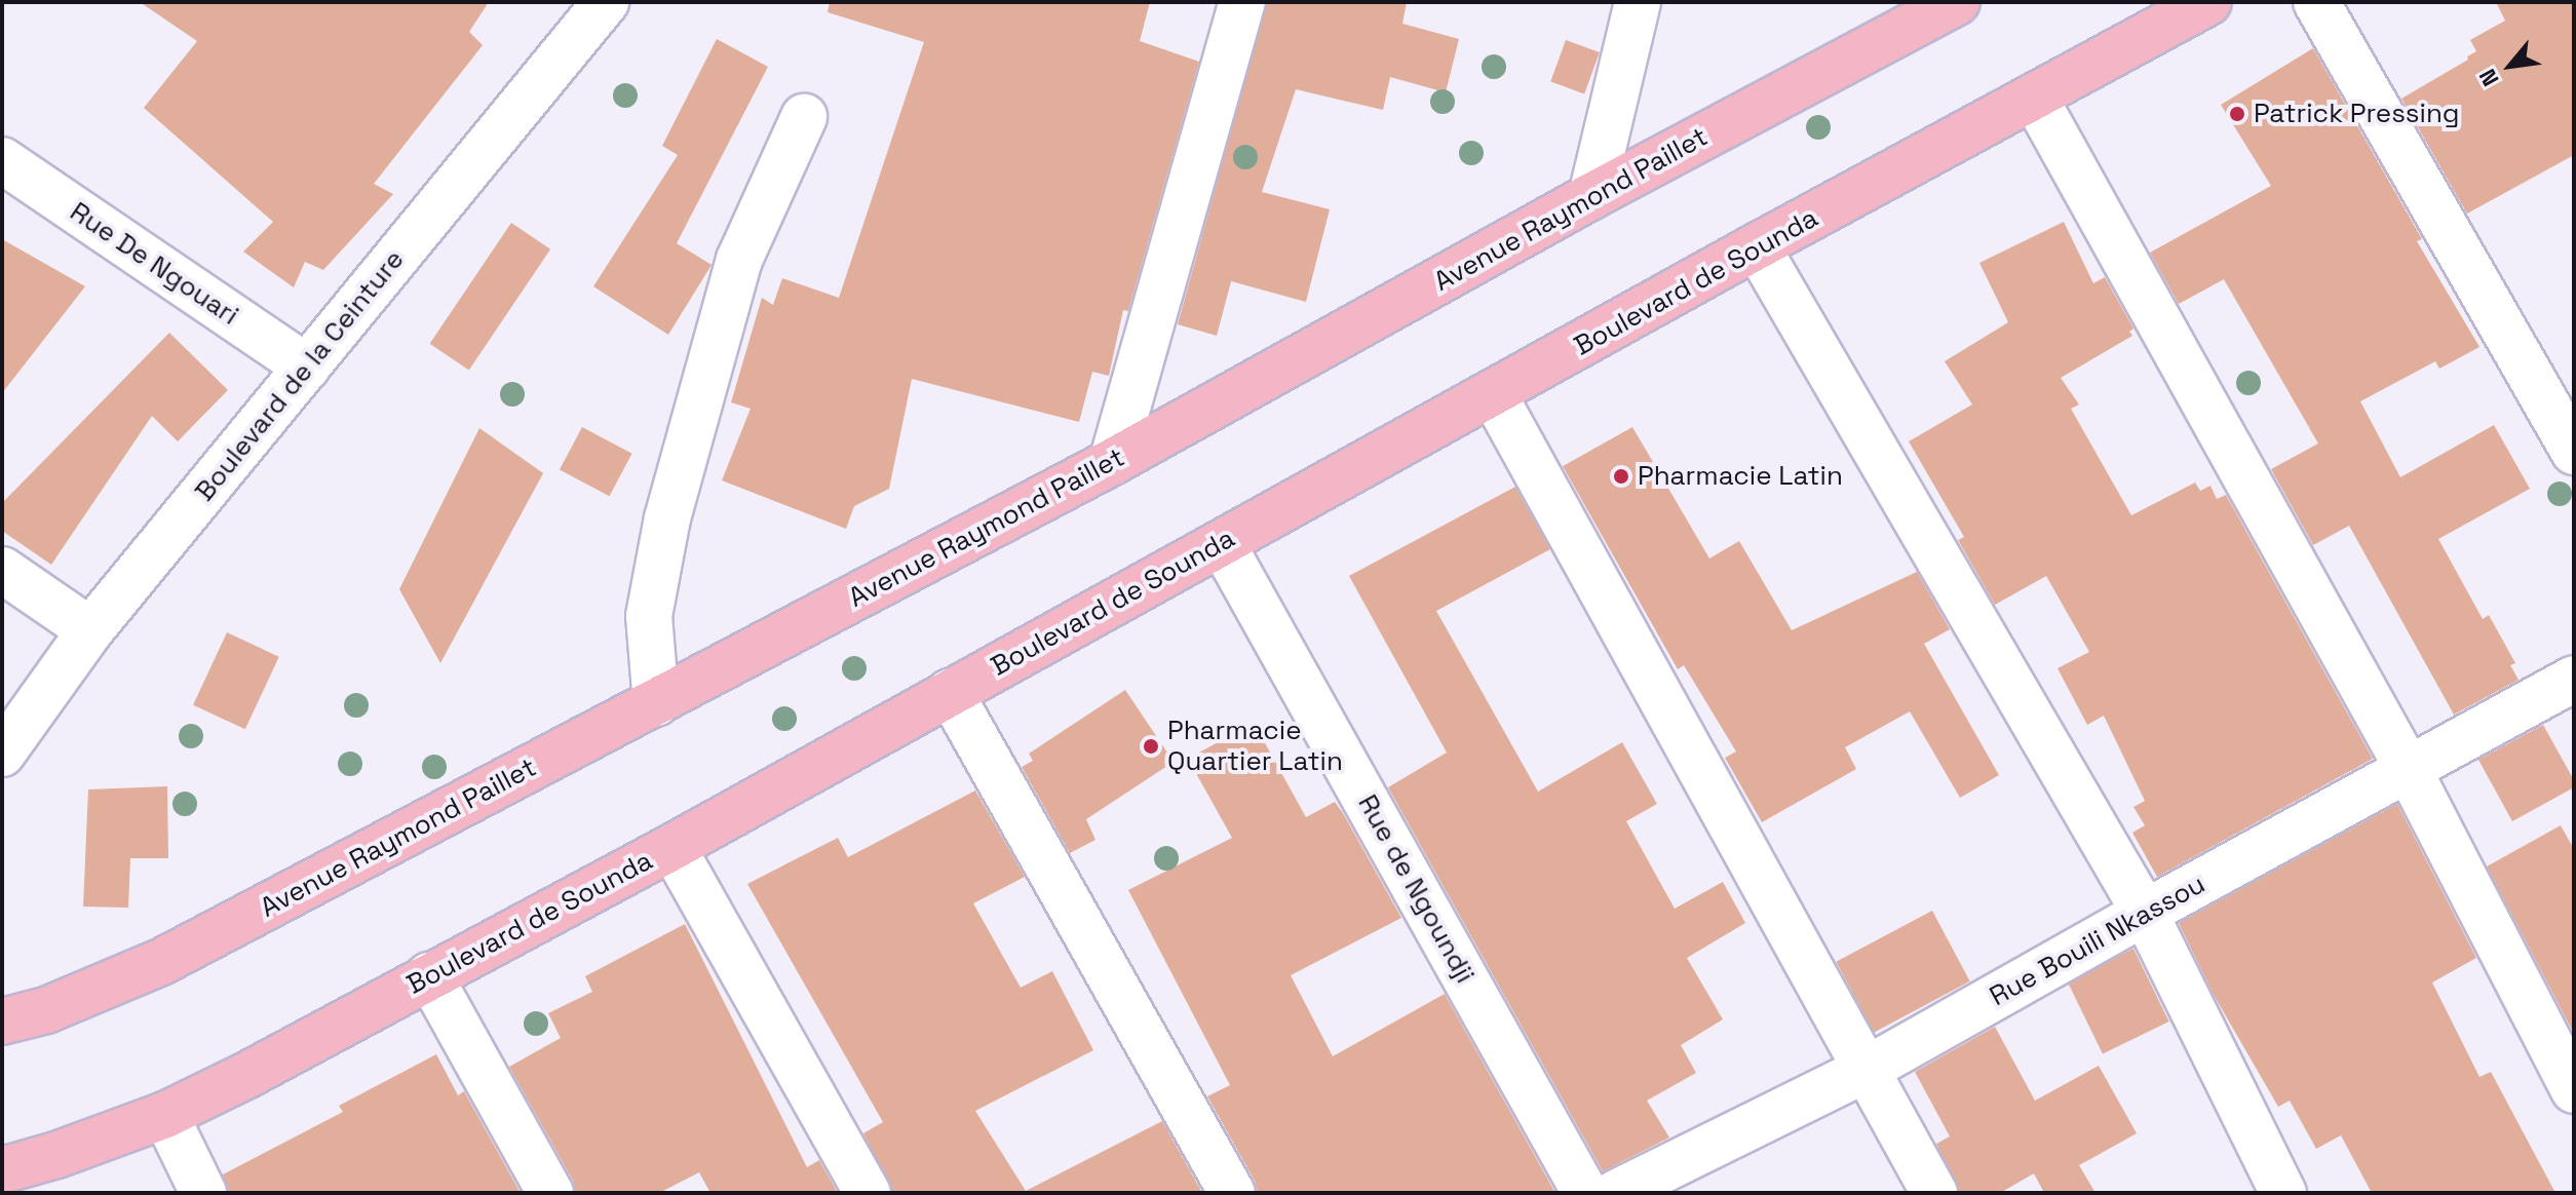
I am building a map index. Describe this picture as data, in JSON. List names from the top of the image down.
{
  "streets": {
    "main road": ["Avenue Raymond Paillet", "Boulevard de Sounda"],
    "street": [
      "Rue De Ngouari",
      "Boulevard de la Ceinture",
      "Rue de Ngoundji",
      "Rue Bouili Nkassou"
    ]
  },
  "crossings": [
    ["Rue De Ngouari", "Boulevard de la Ceinture"],
    ["Boulevard de Sounda", "Rue de Ngoundji"]
  ],
  "places": ["Patrick Pressing", "Pharmacie Latin", "Pharmacie Quartier Latin"],
  "north": "bottom left"
}
